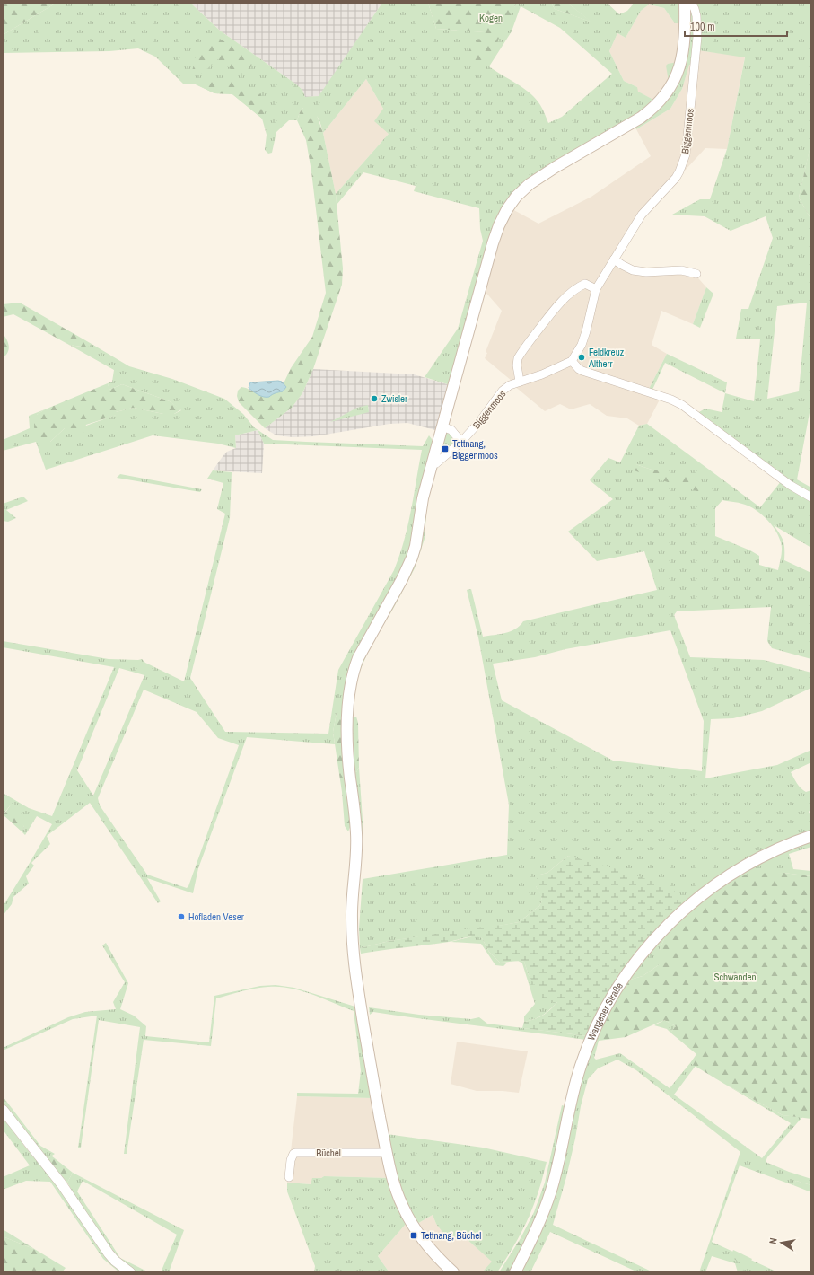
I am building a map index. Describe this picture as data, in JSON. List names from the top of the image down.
{
  "streets": {
    "main road": ["Wangener Straße"],
    "street": ["Biggenmoos", "Büchel"]
  },
  "parks": ["Kogen", "Schwanden"],
  "places": {
    "other": ["Feldkreuz Altherr", "Zwisler", "Hofladen Veser"],
    "transit": ["Tettnang, Biggenmoos", "Tettnang, Büchel"]
  },
  "scale_bar": "100 m",
  "north": "left"
}
